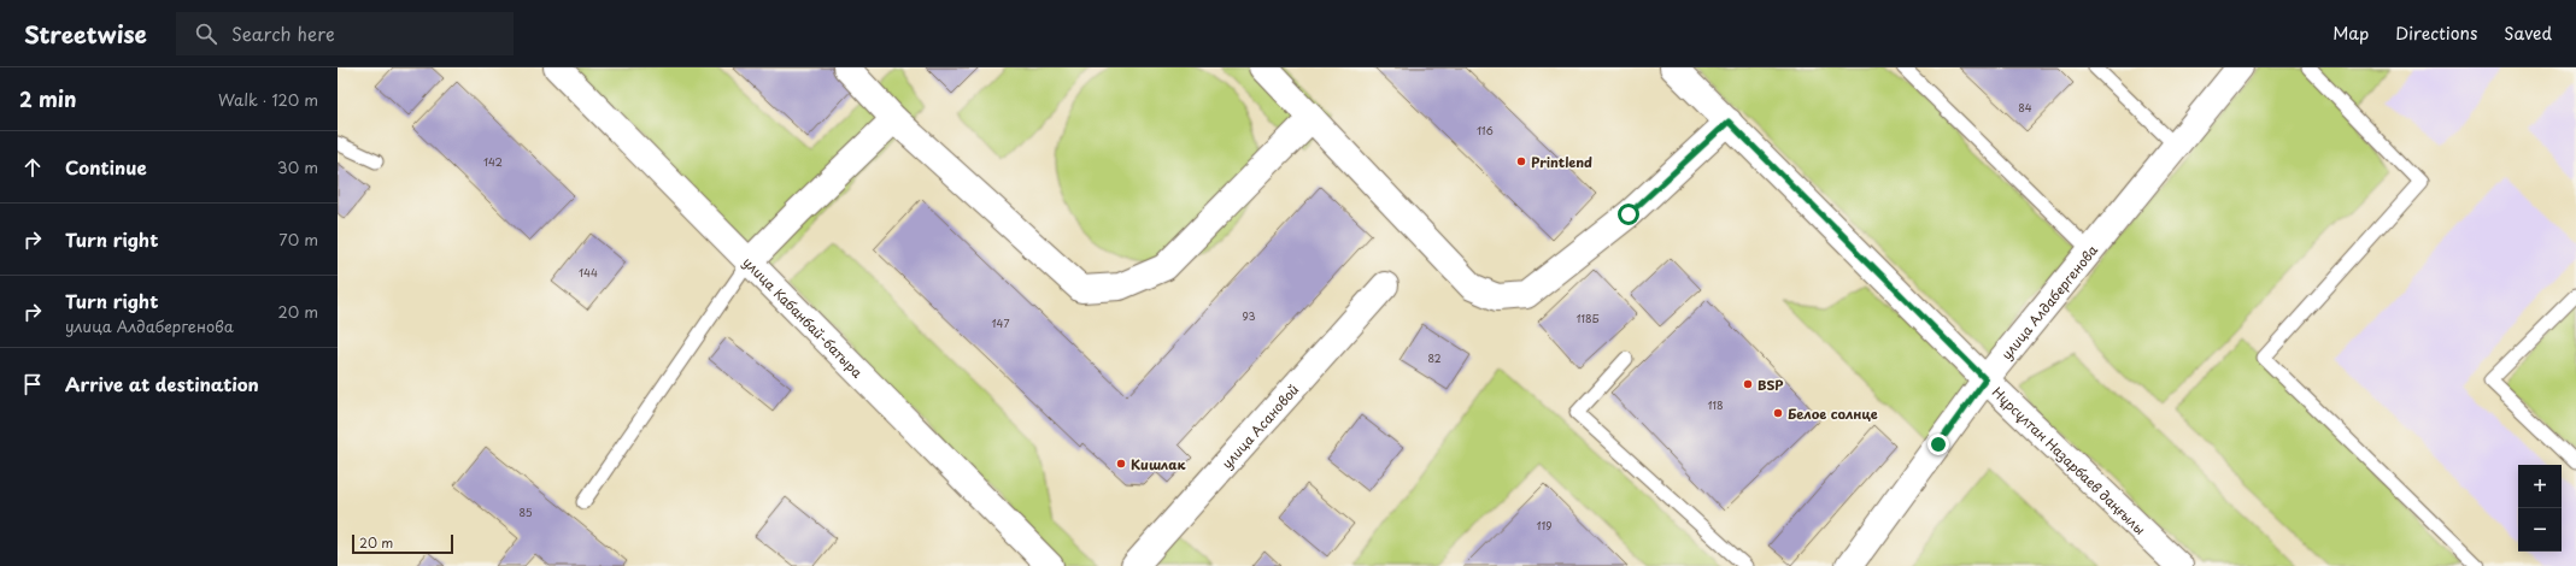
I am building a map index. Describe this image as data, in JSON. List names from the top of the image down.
{
  "streets": {
    "street": [
      "улица Алдабергенова",
      "улица Кабанбай-батыра",
      "улица Асановой",
      "Нұрсұлтан Назарбаев даңғылы"
    ]
  },
  "crossings": [
    ["улица Алдабергенова", "Нұрсұлтан Назарбаев даңғылы"]
  ],
  "places": [
    "Printlend",
    "BSP",
    "Белое солнце",
    "Кишлак"
  ],
  "house_numbers": [
    "84",
    "116",
    "142",
    "144",
    "93",
    "118Б",
    "147",
    "82",
    "118",
    "85",
    "119"
  ],
  "scale_bar": "20 m",
  "page": {
    "header": "Streetwise",
    "search": "Search here",
    "nav": ["Map", "Directions", "Saved"],
    "heading": ["2 min", "Walk · 120 m"],
    "list": [
      ["Continue", "30 m"],
      ["Turn right", "70 m"],
      ["Turn right", "улица Алдабергенова", "20 m"],
      "Arrive at destination"
    ],
    "map_buttons": ["+", "−"],
    "scale": "20 m"
  }
}
